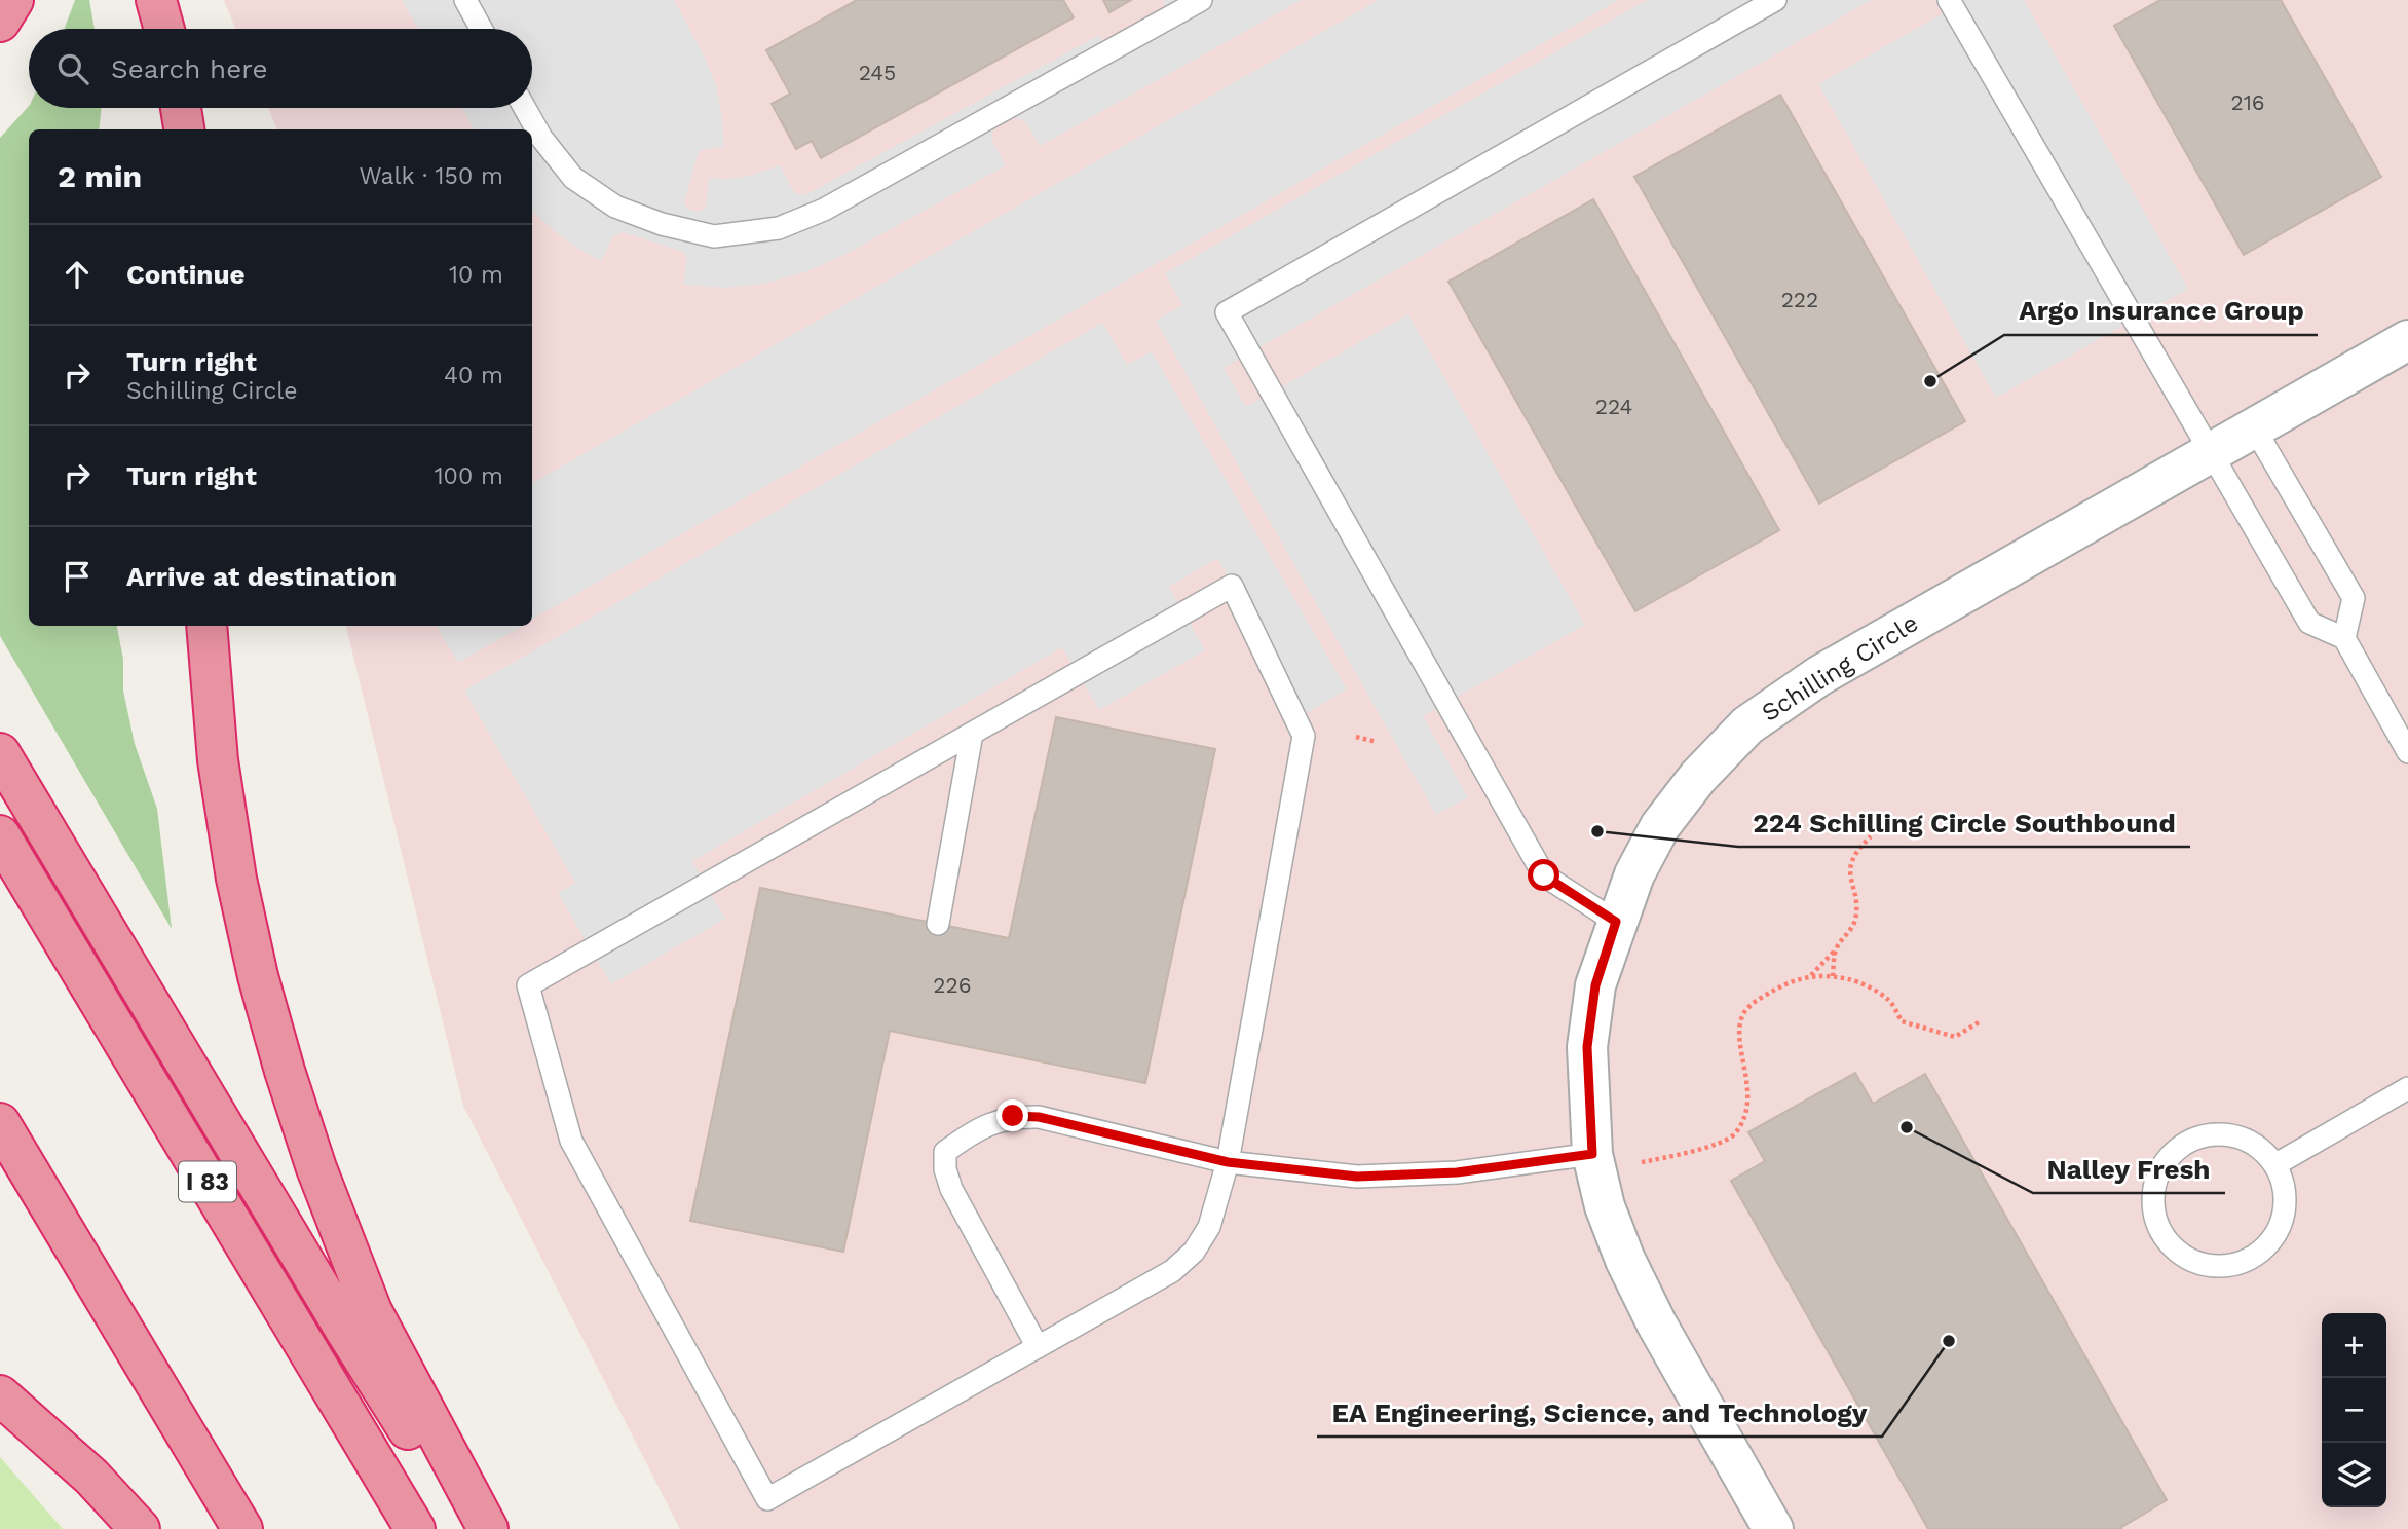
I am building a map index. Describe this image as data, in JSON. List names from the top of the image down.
{
  "streets": {
    "highway": ["I 83"],
    "street": ["Schilling Circle"]
  },
  "places": [
    "Argo Insurance Group",
    "224 Schilling Circle Southbound",
    "Nalley Fresh",
    "EA Engineering, Science, and Technology"
  ],
  "house_numbers": [
    "245",
    "216",
    "222",
    "224",
    "226"
  ],
  "page": {
    "search": "Search here",
    "heading": ["2 min", "Walk · 150 m"],
    "list": [
      ["Continue", "10 m"],
      ["Turn right", "Schilling Circle", "40 m"],
      ["Turn right", "100 m"],
      "Arrive at destination"
    ],
    "map_buttons": ["+", "−"]
  }
}
